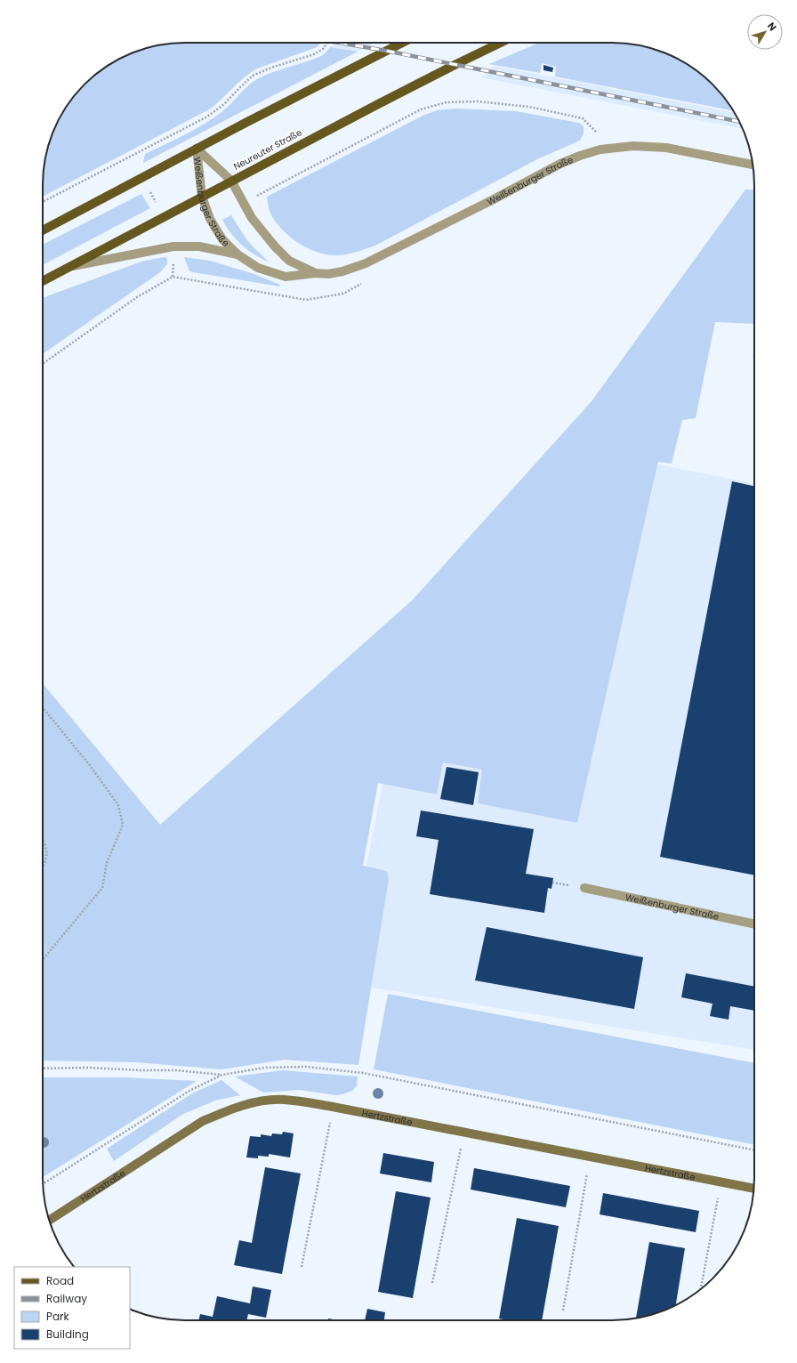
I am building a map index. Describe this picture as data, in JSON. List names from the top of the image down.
{
  "streets": {
    "main road": ["Neureuter Straße", "Hertzstraße"],
    "street": ["Weißenburger Straße"]
  },
  "crossings": [
    ["Neureuter Straße", "Weißenburger Straße"]
  ],
  "legend": [
    "Road",
    "Railway",
    "Park",
    "Building"
  ],
  "north": "top right"
}
